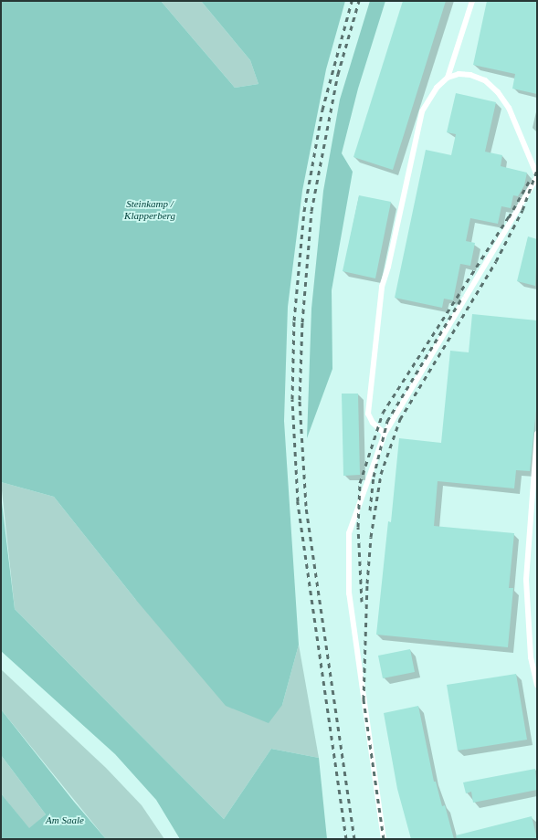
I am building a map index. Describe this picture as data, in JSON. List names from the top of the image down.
{
  "parks": ["Steinkamp / Klapperberg", "Am Saale"]
}
